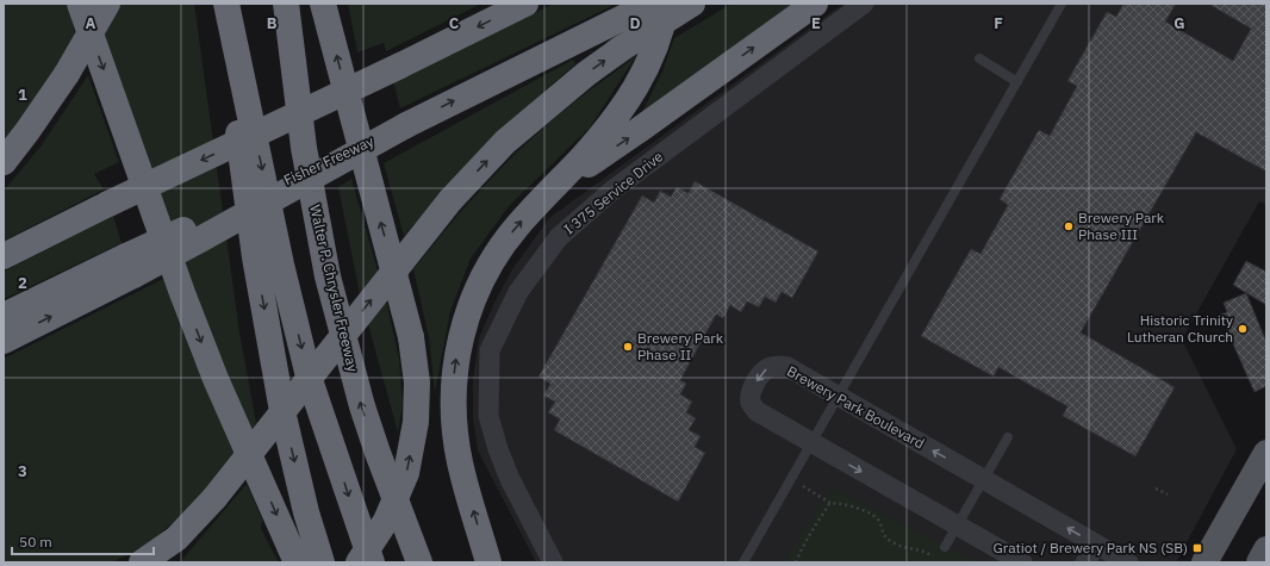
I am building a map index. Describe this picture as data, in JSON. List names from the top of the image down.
{
  "streets": {
    "highway": ["Fisher Freeway", "Walter P. Chrysler Freeway"],
    "street": ["I 375 Service Drive", "Brewery Park Boulevard"]
  },
  "places": {
    "other": ["Brewery Park Phase III", "Historic Trinity Lutheran Church", "Brewery Park Phase II"],
    "transit": ["Gratiot / Brewery Park NS (SB)"]
  },
  "scale_bar": "50 m",
  "grid": {
    "columns": [
      "A",
      "B",
      "C",
      "D",
      "E",
      "F",
      "G"
    ],
    "rows": ["1", "2", "3"]
  }
}
